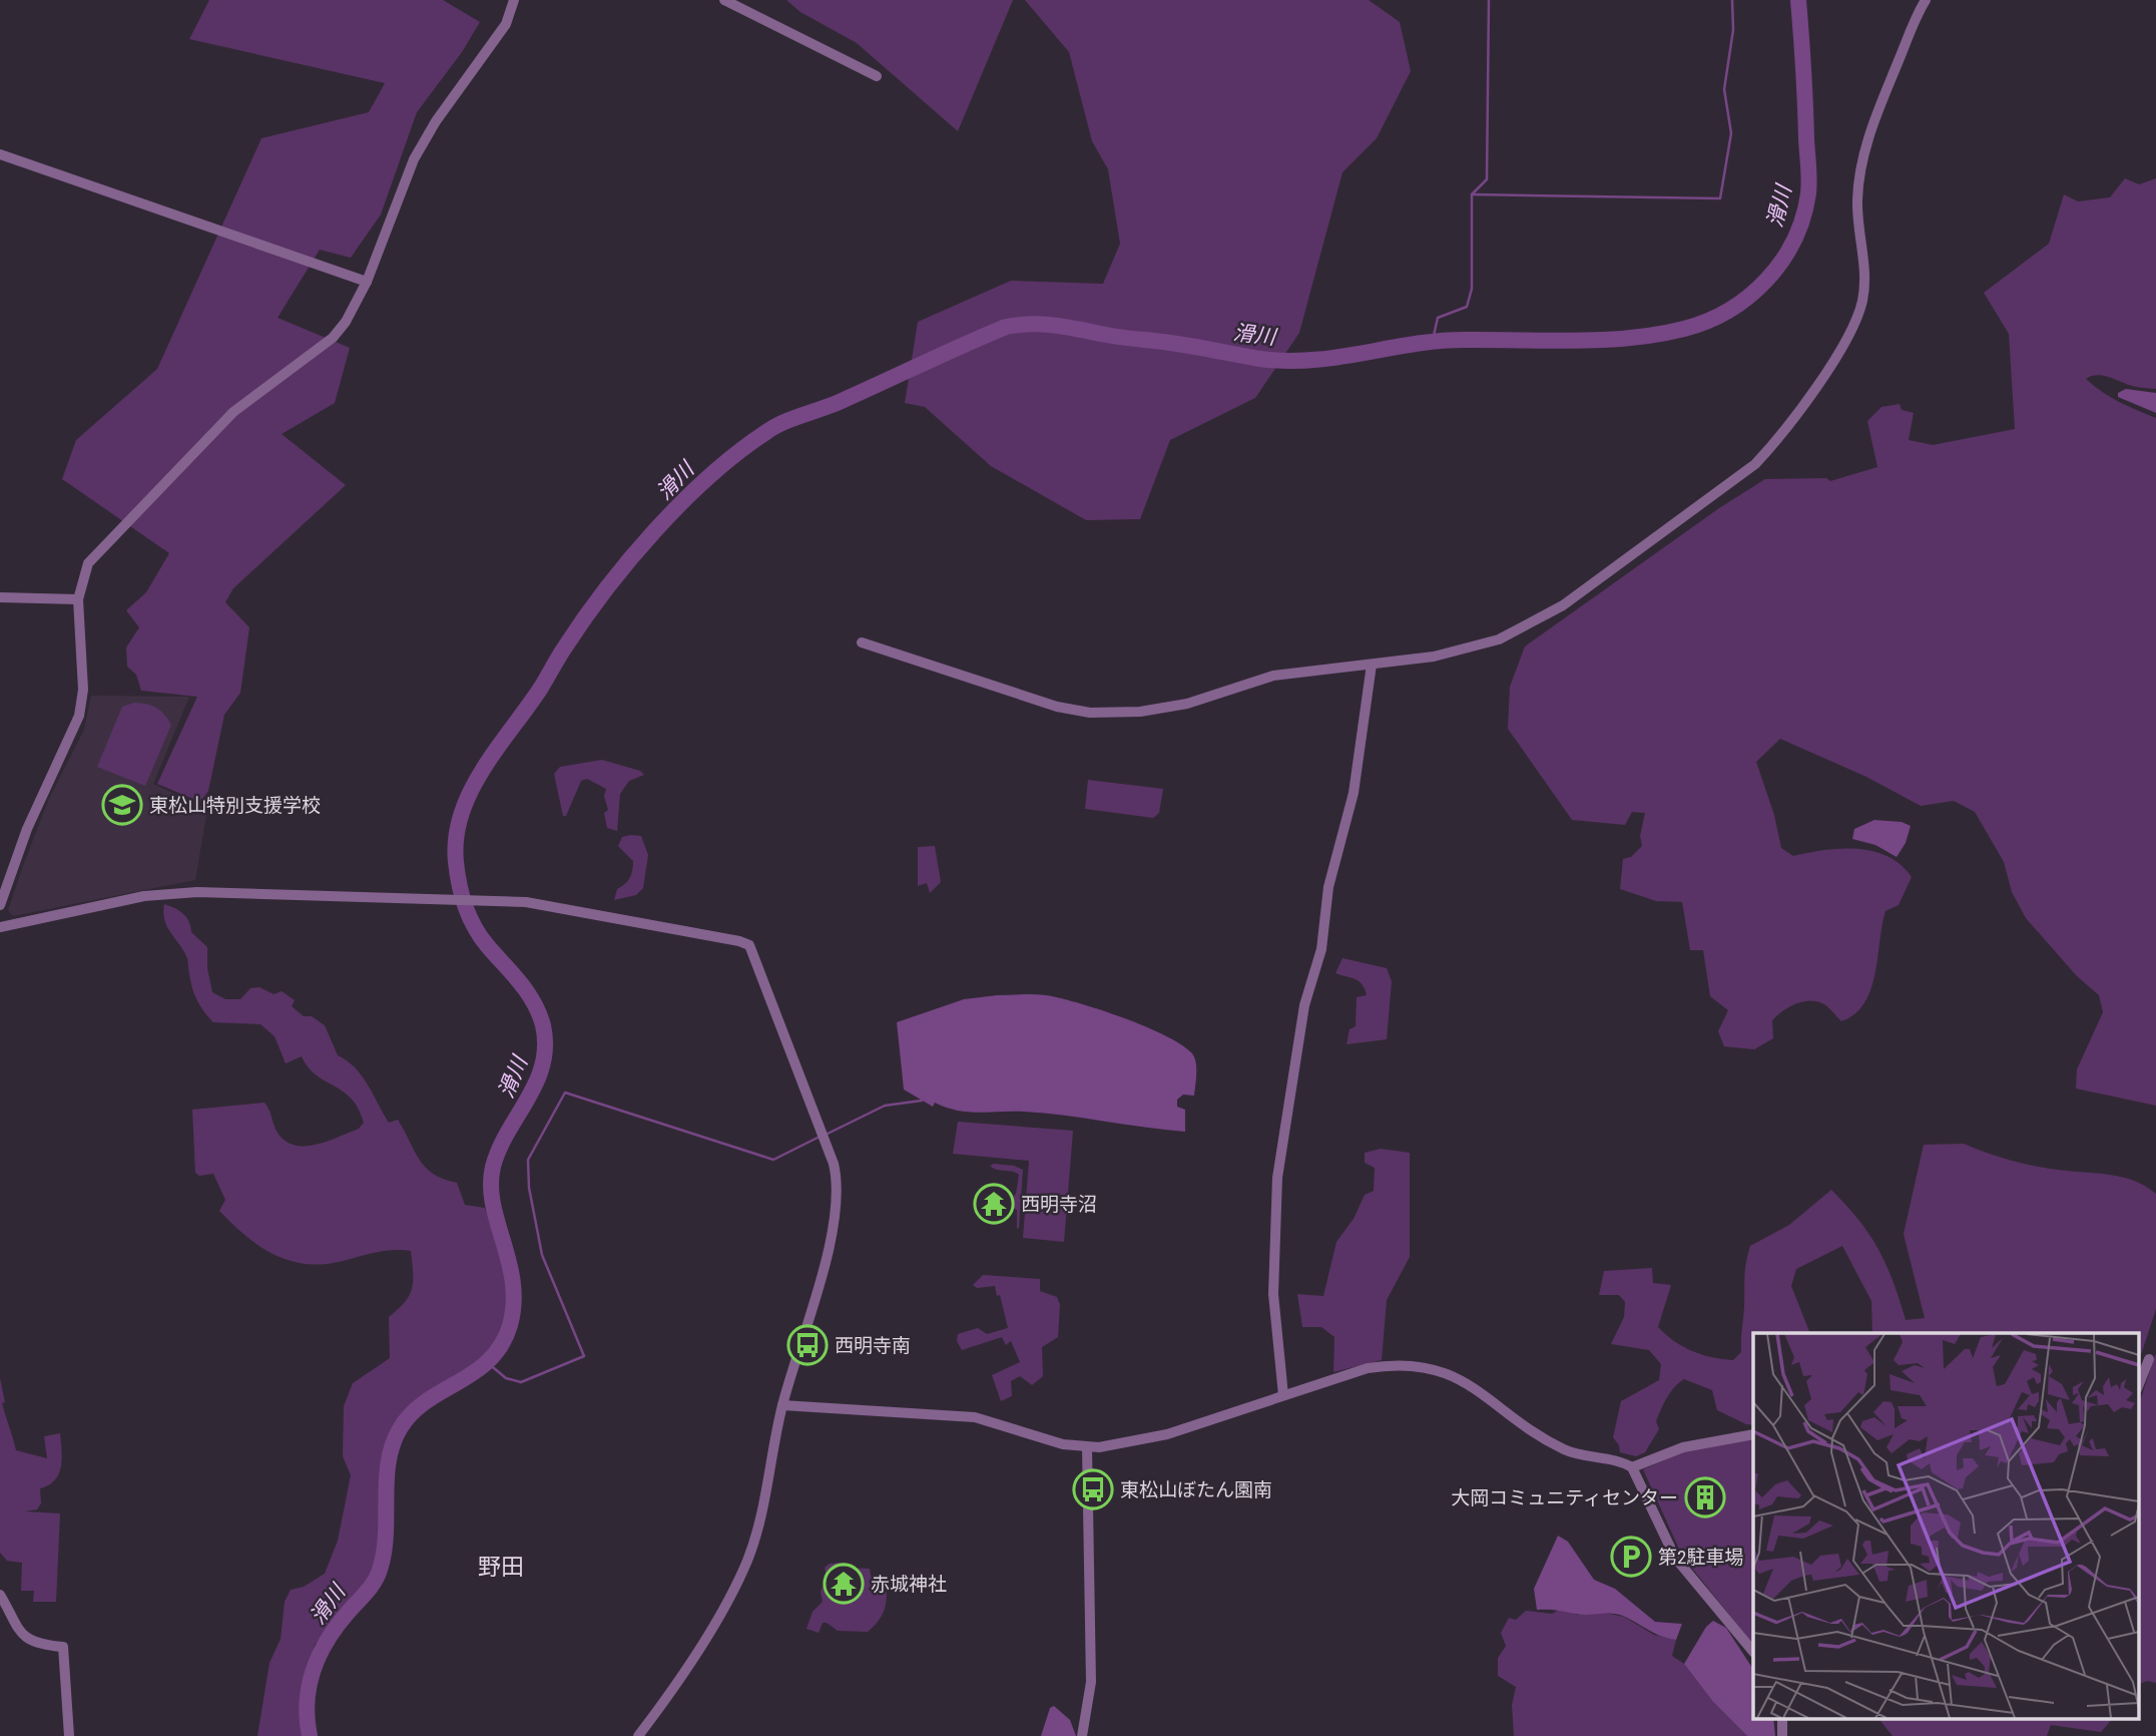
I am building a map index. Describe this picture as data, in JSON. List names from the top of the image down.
{
  "districts": ["野田"],
  "water": ["滑川"],
  "places": {
    "school or university": ["東松山特別支援学校"],
    "temple": ["西明寺沼", "赤城神社"],
    "bus stop": ["西明寺南", "東松山ぼたん園南"],
    "building": ["大岡コミュニティセンター"],
    "parking": ["第2駐車場"]
  }
}
